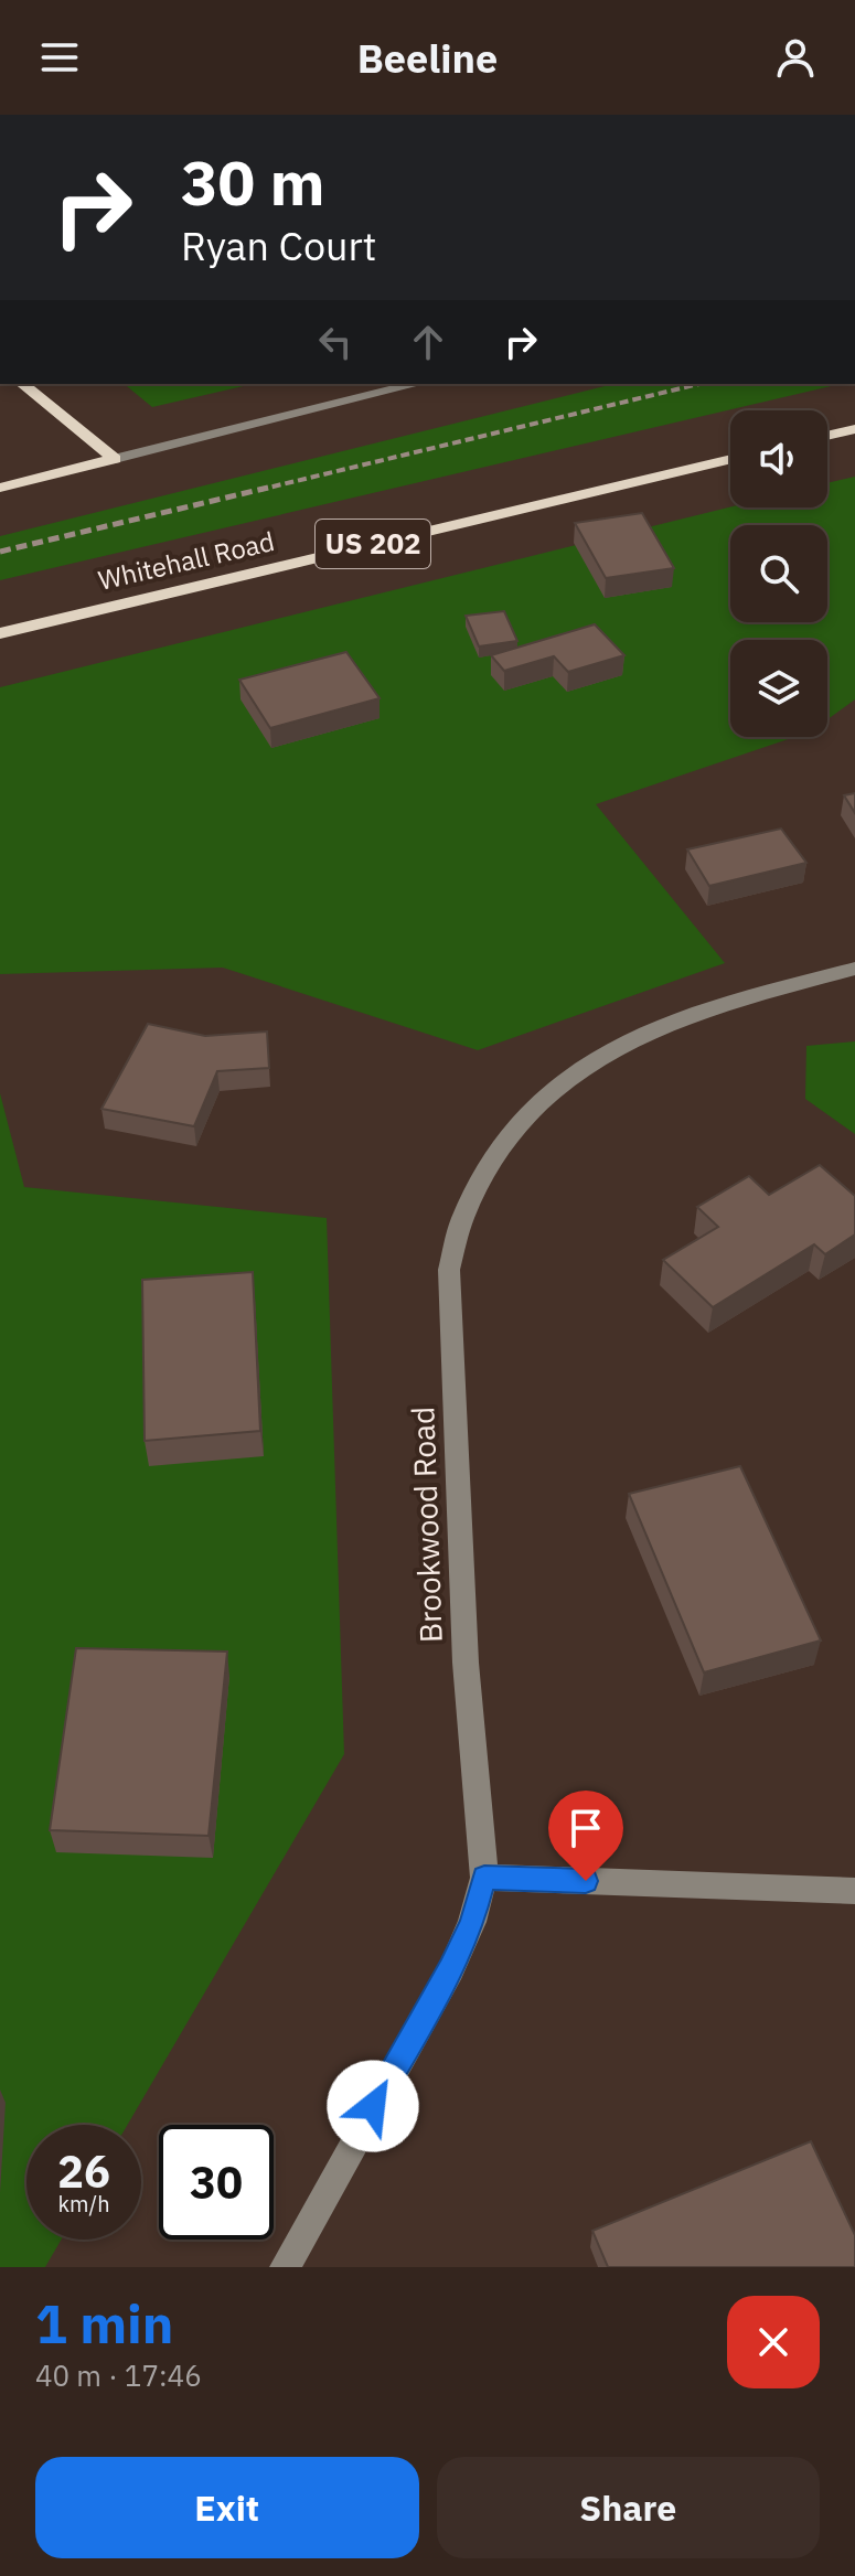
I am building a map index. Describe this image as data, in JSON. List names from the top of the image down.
{
  "streets": {
    "main road": ["US 202", "Whitehall Road"],
    "street": ["Brookwood Road"]
  },
  "page": {
    "header": "Beeline",
    "turn": ["30 m", "Ryan Court"],
    "speed": "26 km/h",
    "limit": "30",
    "heading": ["1 min", "40 m · 17:46"],
    "buttons": ["Exit", "Share"]
  }
}
